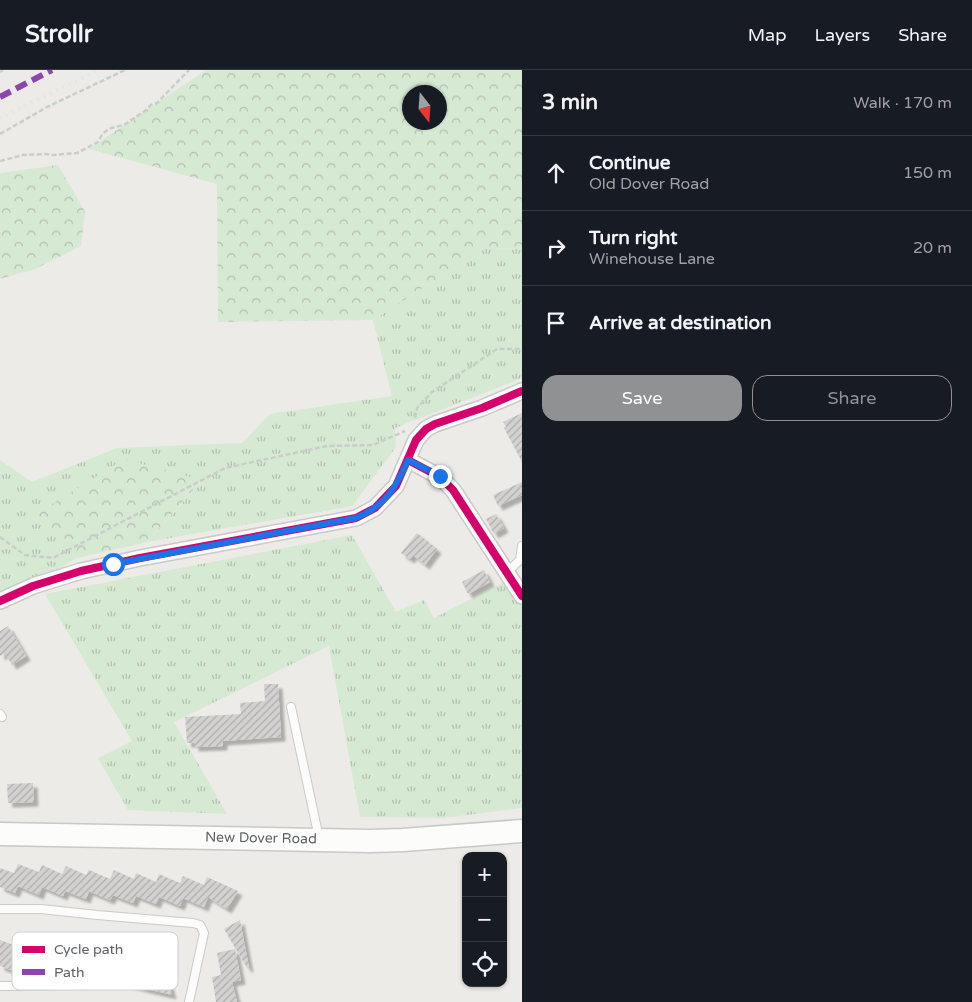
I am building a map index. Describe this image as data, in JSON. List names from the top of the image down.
{
  "streets": {
    "main road": ["New Dover Road"]
  },
  "legend": ["Cycle path", "Path"],
  "north": "bottom",
  "page": {
    "header": "Strollr",
    "nav": ["Map", "Layers", "Share"],
    "heading": ["3 min", "Walk · 170 m"],
    "list": [
      ["Continue", "Old Dover Road", "150 m"],
      ["Turn right", "Winehouse Lane", "20 m"],
      "Arrive at destination"
    ],
    "buttons": ["Save", "Share"],
    "map_buttons": ["+", "−"]
  }
}
